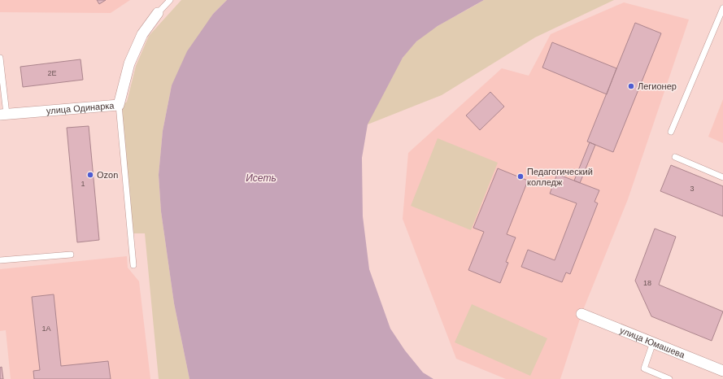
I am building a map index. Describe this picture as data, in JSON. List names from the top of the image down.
{
  "streets": {
    "street": ["улица Одинарка", "улица Юмашева"]
  },
  "water": ["Исеть"],
  "places": ["Легионер", "Ozon", "Педагогический колледж"],
  "house_numbers": [
    "2Е",
    "1",
    "3",
    "18",
    "1А"
  ]
}
